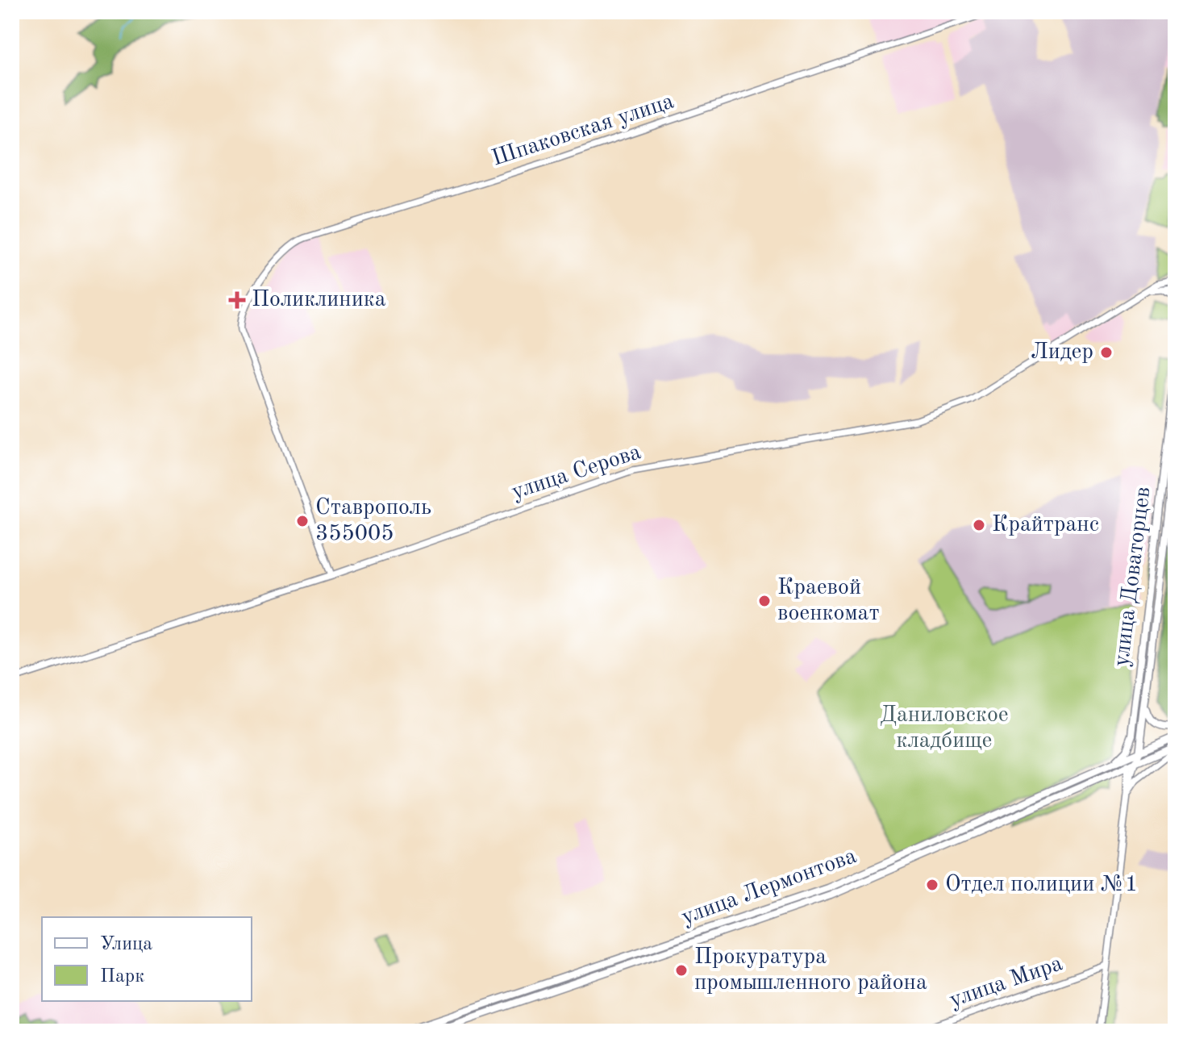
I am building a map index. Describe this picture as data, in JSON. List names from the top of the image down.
{
  "streets": {
    "main road": [
      "Шпаковская улица",
      "улица Серова",
      "улица Доваторцев",
      "улица Лермонтова",
      "улица Мира"
    ]
  },
  "crossings": [
    ["Шпаковская улица", "улица Серова"],
    ["улица Доваторцев", "улица Лермонтова"],
    ["улица Доваторцев", "улица Мира"]
  ],
  "parks": ["Даниловское кладбище"],
  "places": {
    "health": ["Поликлиника"],
    "other": [
      "Лидер",
      "Ставрополь 355005",
      "Крайтранс",
      "Краевой военкомат",
      "Отдел полиции №1",
      "Прокуратура промышленного района"
    ]
  },
  "legend": ["Улица", "Парк"]
}
